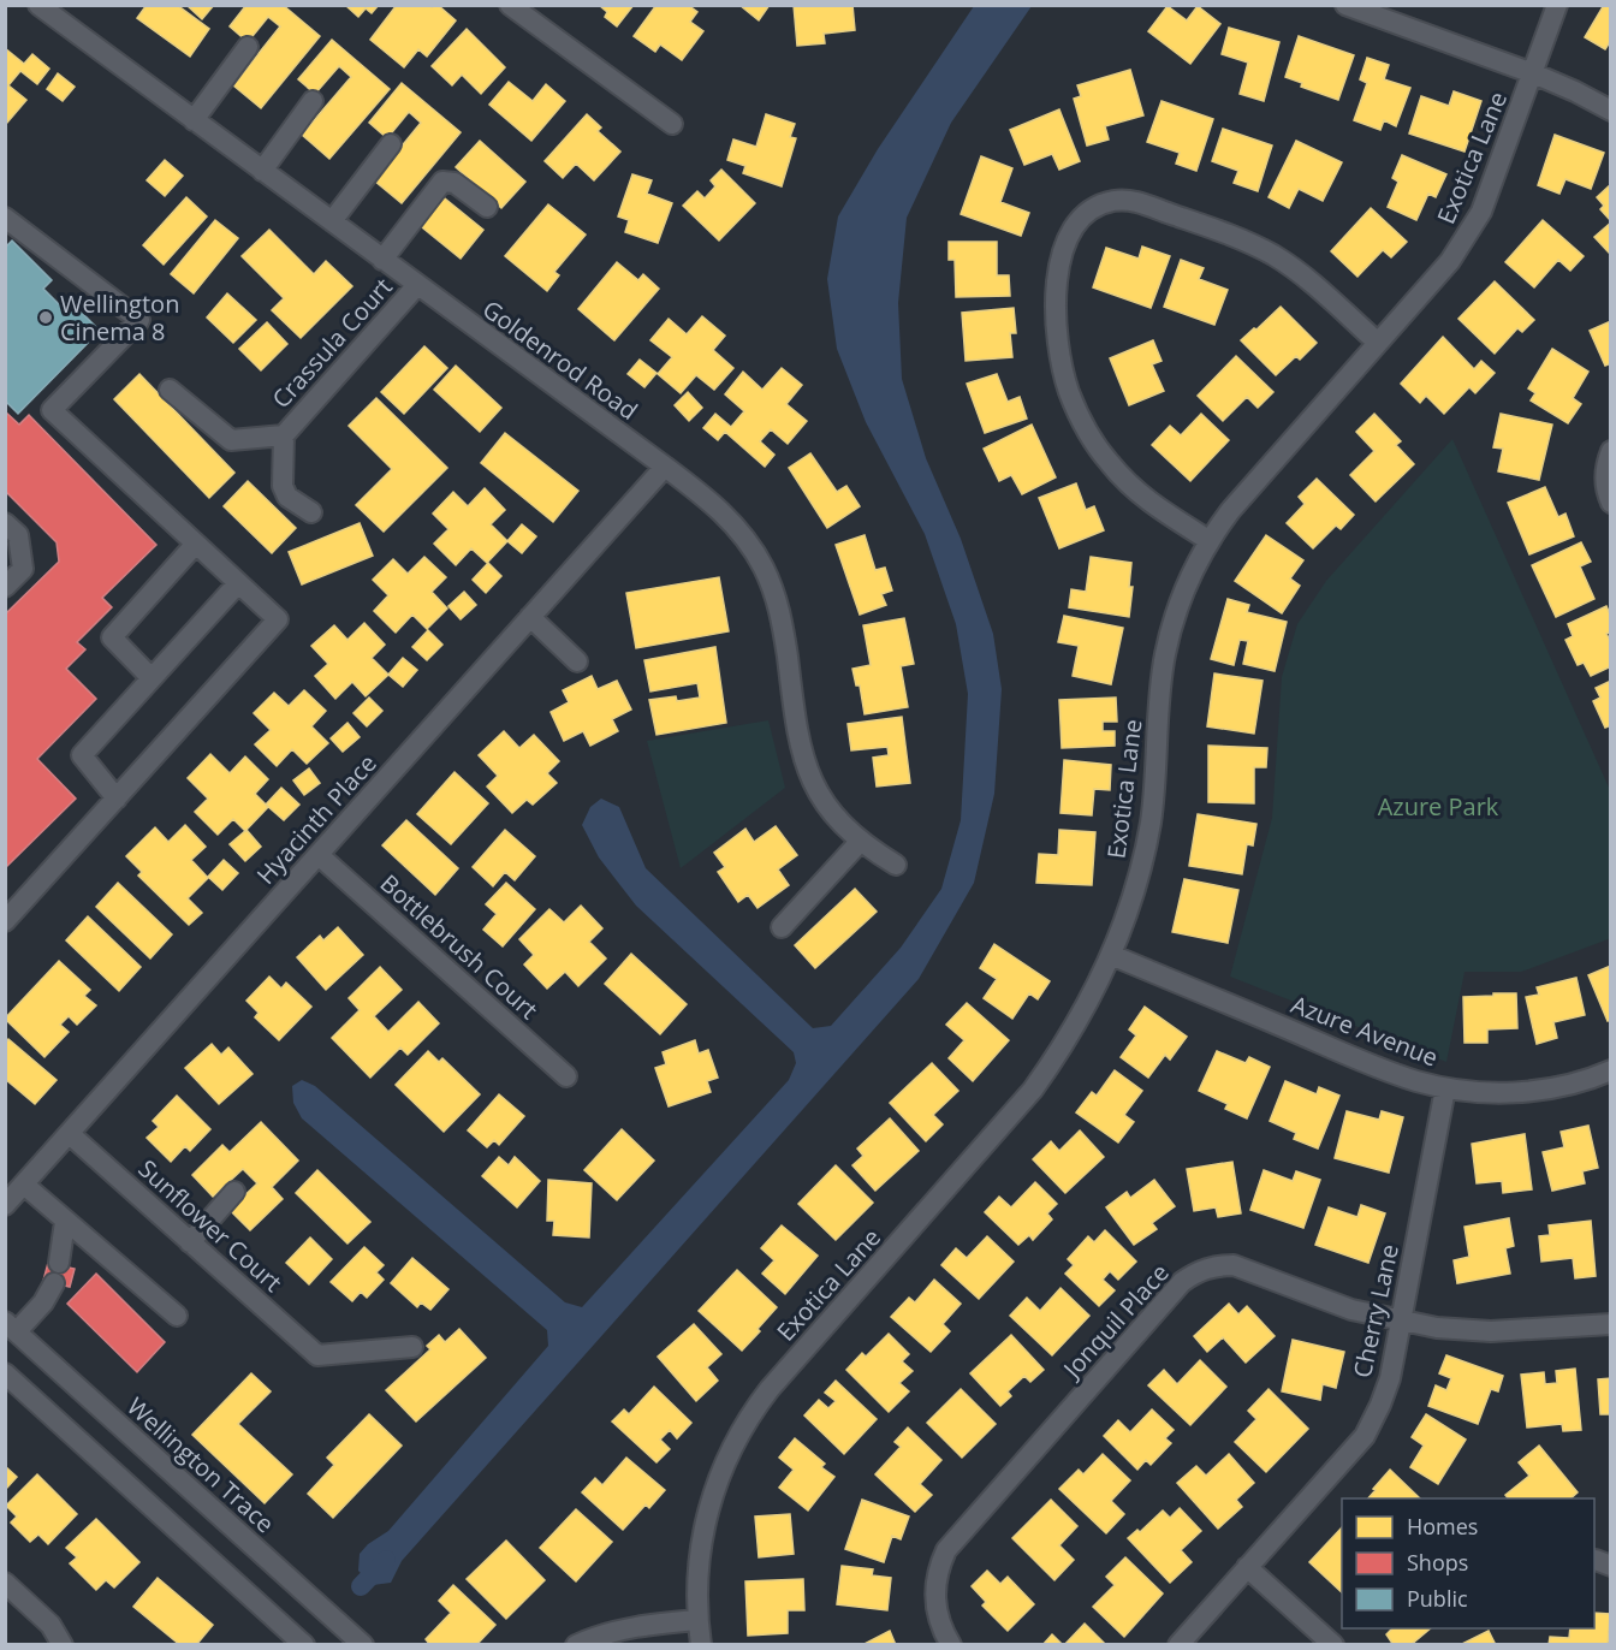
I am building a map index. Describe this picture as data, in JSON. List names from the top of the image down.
{
  "streets": {
    "street": [
      "Exotica Lane",
      "Crassula Court",
      "Goldenrod Road",
      "Hyacinth Place",
      "Bottlebrush Court",
      "Azure Avenue",
      "Sunflower Court",
      "Cherry Lane",
      "Jonquil Place",
      "Wellington Trace"
    ]
  },
  "crossings": [
    ["Exotica Lane", "Azure Avenue"],
    ["Crassula Court", "Goldenrod Road"],
    ["Goldenrod Road", "Hyacinth Place"],
    ["Hyacinth Place", "Bottlebrush Court"],
    ["Hyacinth Place", "Sunflower Court"],
    ["Azure Avenue", "Cherry Lane"],
    ["Cherry Lane", "Jonquil Place"]
  ],
  "parks": ["Azure Park"],
  "places": ["Wellington Cinema 8"],
  "legend": ["Homes", "Shops", "Public"]
}
